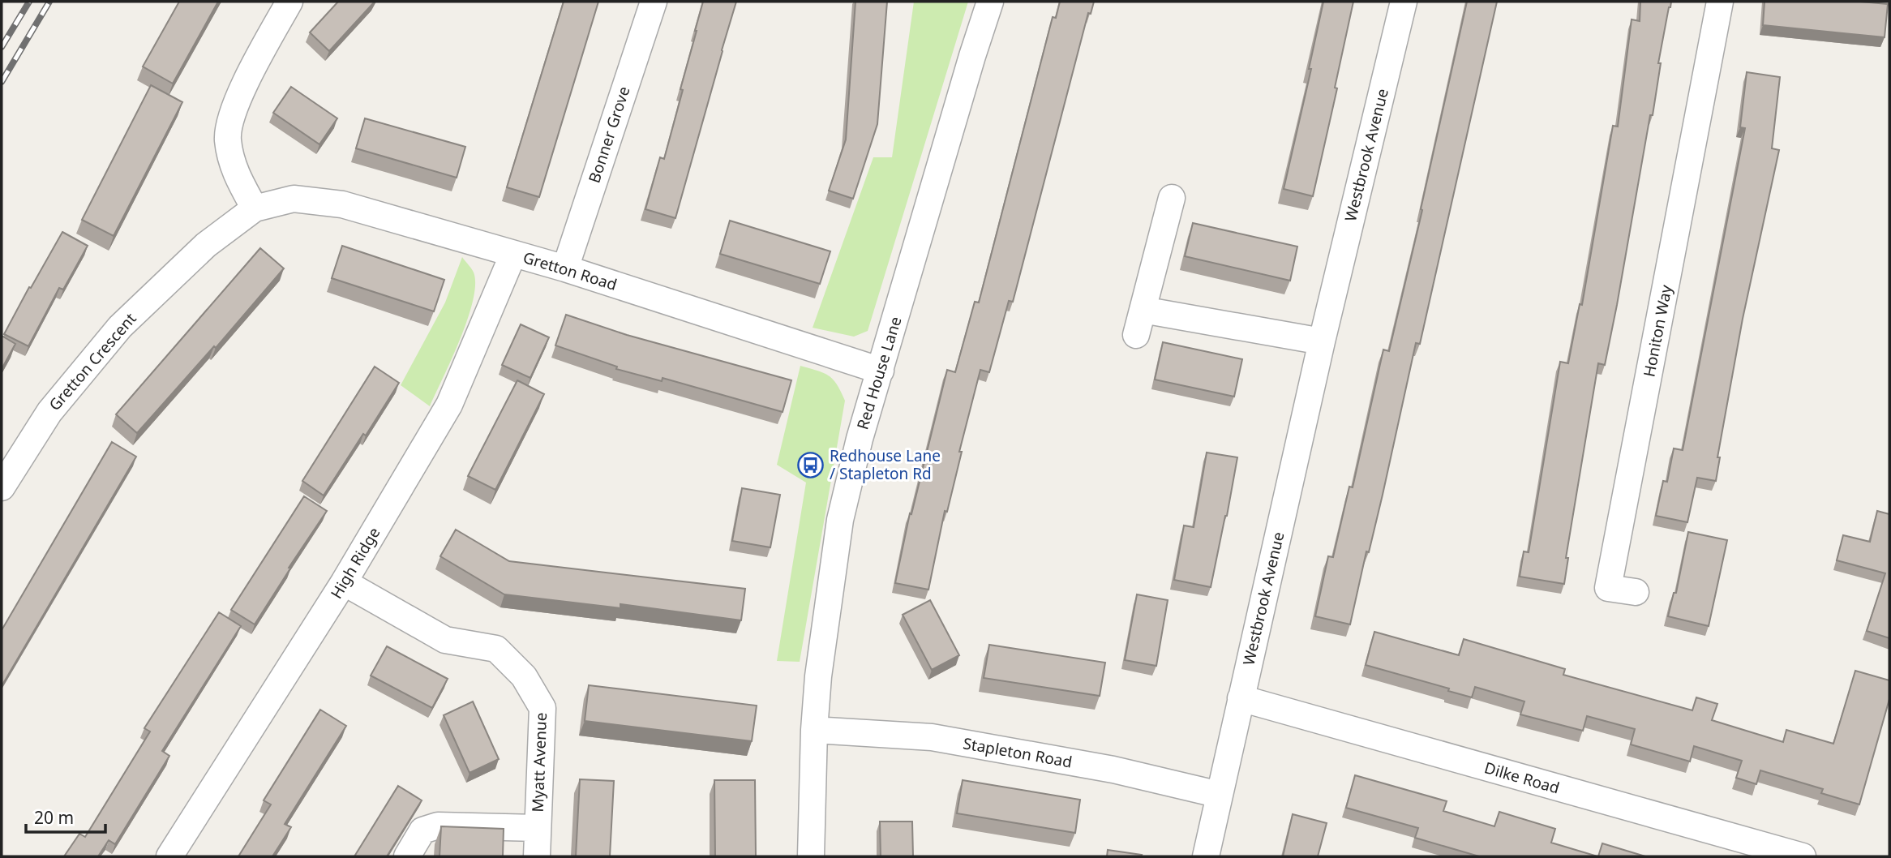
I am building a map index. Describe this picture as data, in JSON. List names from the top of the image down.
{
  "streets": {
    "street": [
      "Bonner Grove",
      "Westbrook Avenue",
      "Gretton Road",
      "Honiton Way",
      "Gretton Crescent",
      "Red House Lane",
      "High Ridge",
      "Stapleton Road",
      "Myatt Avenue",
      "Dilke Road"
    ]
  },
  "crossings": [
    ["Bonner Grove", "Gretton Road"],
    ["Westbrook Avenue", "Stapleton Road"],
    ["Westbrook Avenue", "Dilke Road"],
    ["Gretton Road", "Gretton Crescent"],
    ["Gretton Road", "Red House Lane"],
    ["Gretton Road", "High Ridge"],
    ["Red House Lane", "Stapleton Road"],
    ["High Ridge", "Myatt Avenue"]
  ],
  "places": {
    "bus stop": ["Redhouse Lane / Stapleton Rd"]
  },
  "scale_bar": "20 m"
}
